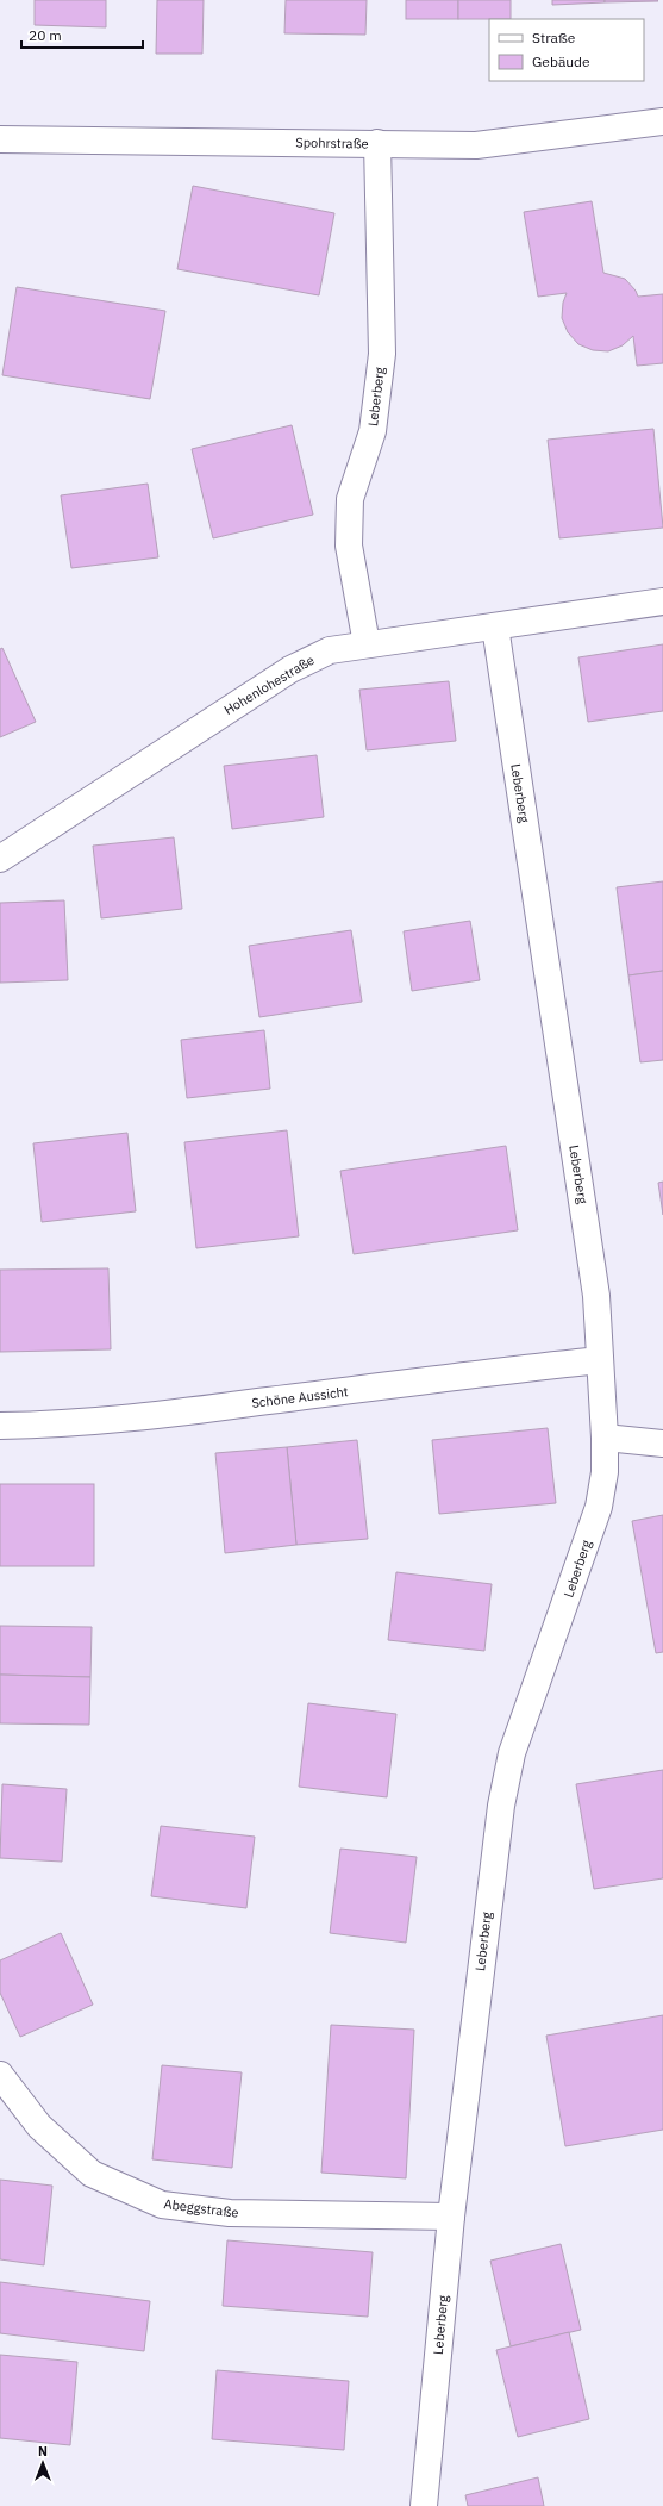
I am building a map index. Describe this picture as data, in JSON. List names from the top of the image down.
{
  "streets": {
    "street": [
      "Spohrstraße",
      "Leberberg",
      "Hohenlohestraße",
      "Schöne Aussicht",
      "Abeggstraße"
    ]
  },
  "crossings": [
    ["Spohrstraße", "Leberberg"],
    ["Leberberg", "Hohenlohestraße"],
    ["Leberberg", "Schöne Aussicht"],
    ["Leberberg", "Abeggstraße"]
  ],
  "legend": ["Straße", "Gebäude"],
  "scale_bar": "20 m",
  "north": "top"
}
